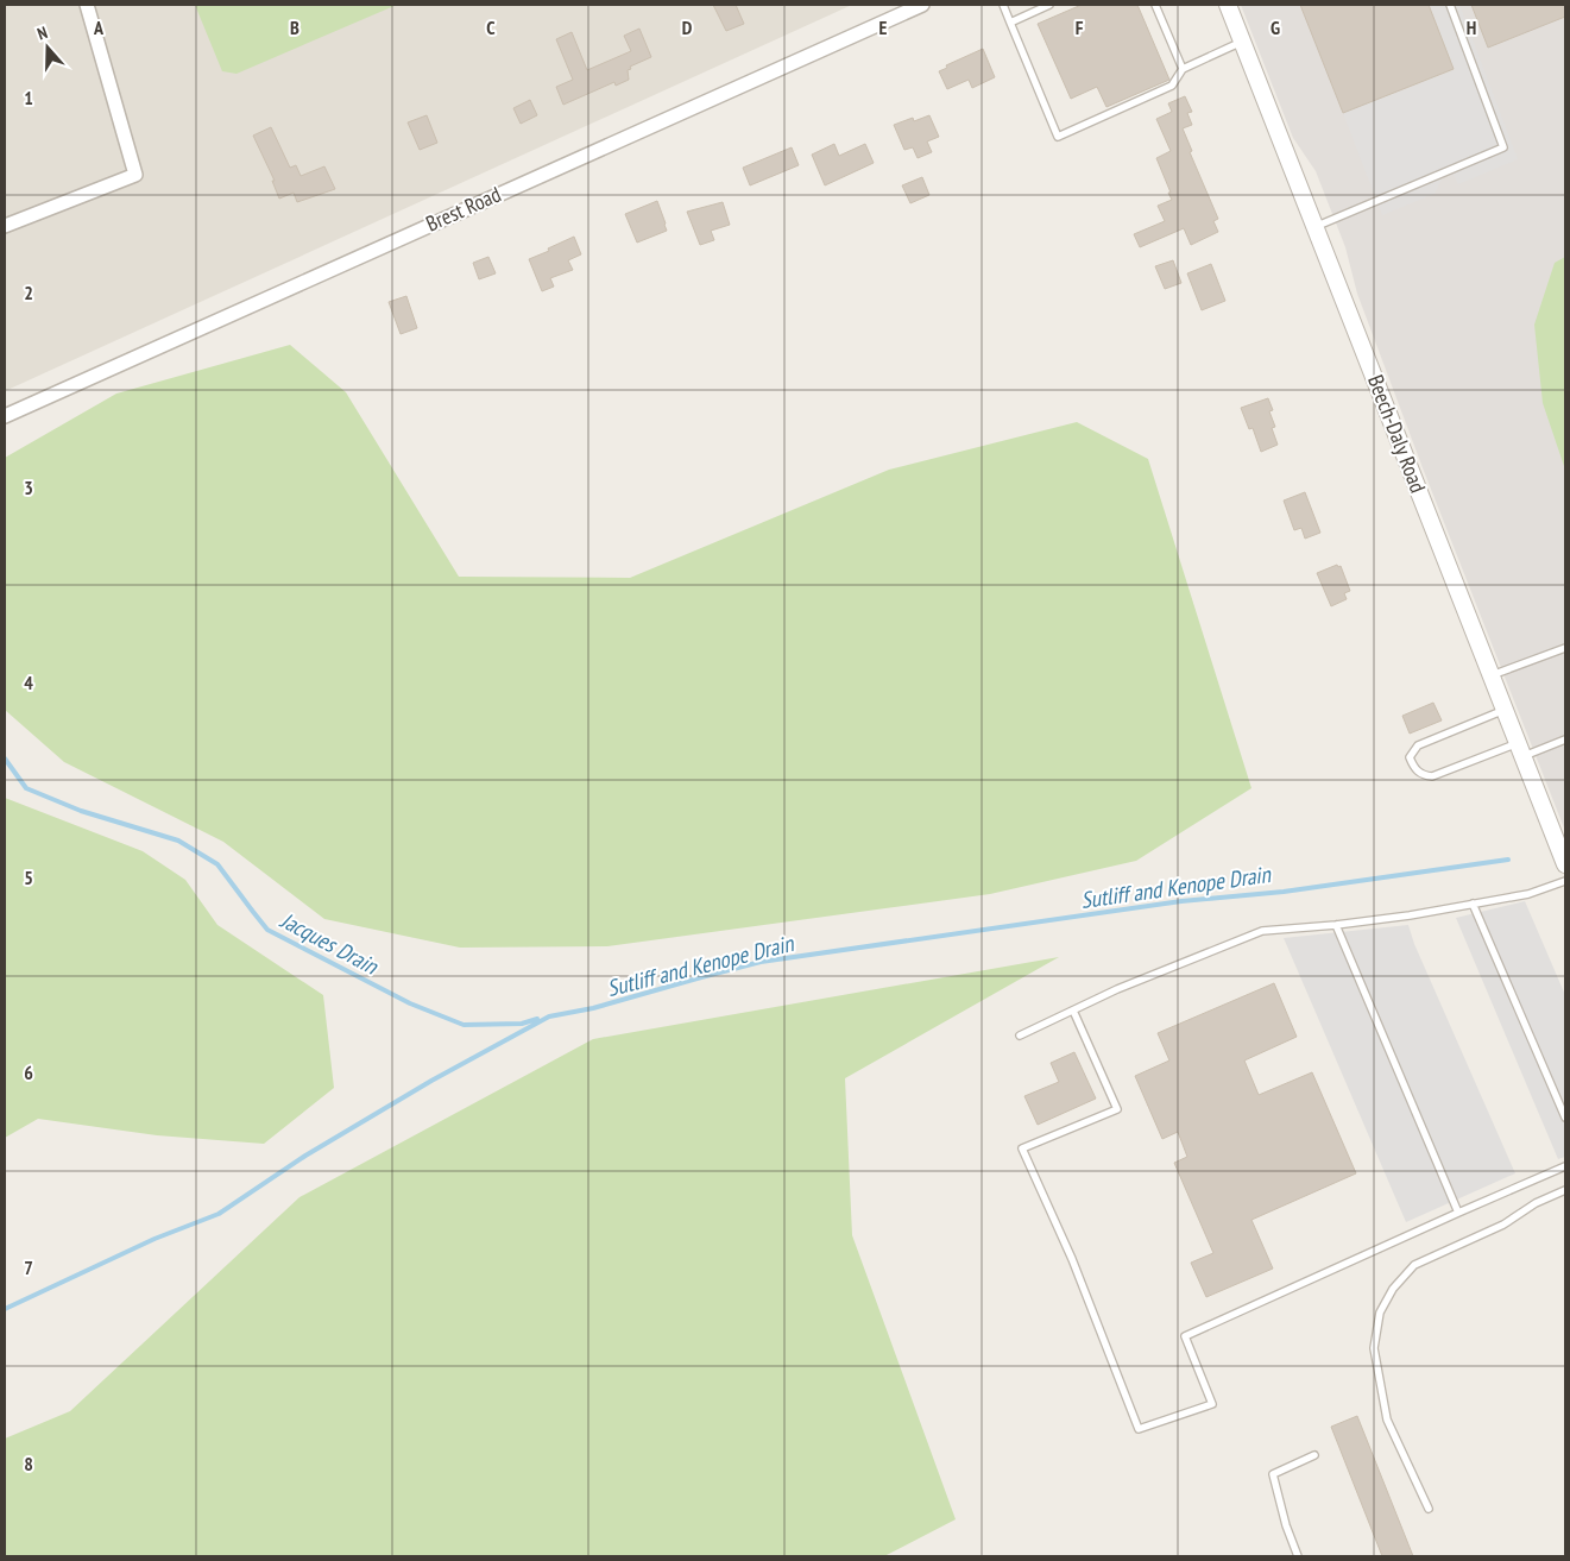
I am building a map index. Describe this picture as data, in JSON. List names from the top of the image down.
{
  "streets": {
    "street": ["Brest Road", "Beech-Daly Road"]
  },
  "water": ["Sutliff and Kenope Drain", "Jacques Drain"],
  "north": "top",
  "grid": {
    "columns": [
      "A",
      "B",
      "C",
      "D",
      "E",
      "F",
      "G",
      "H"
    ],
    "rows": [
      "1",
      "2",
      "3",
      "4",
      "5",
      "6",
      "7",
      "8"
    ]
  }
}
